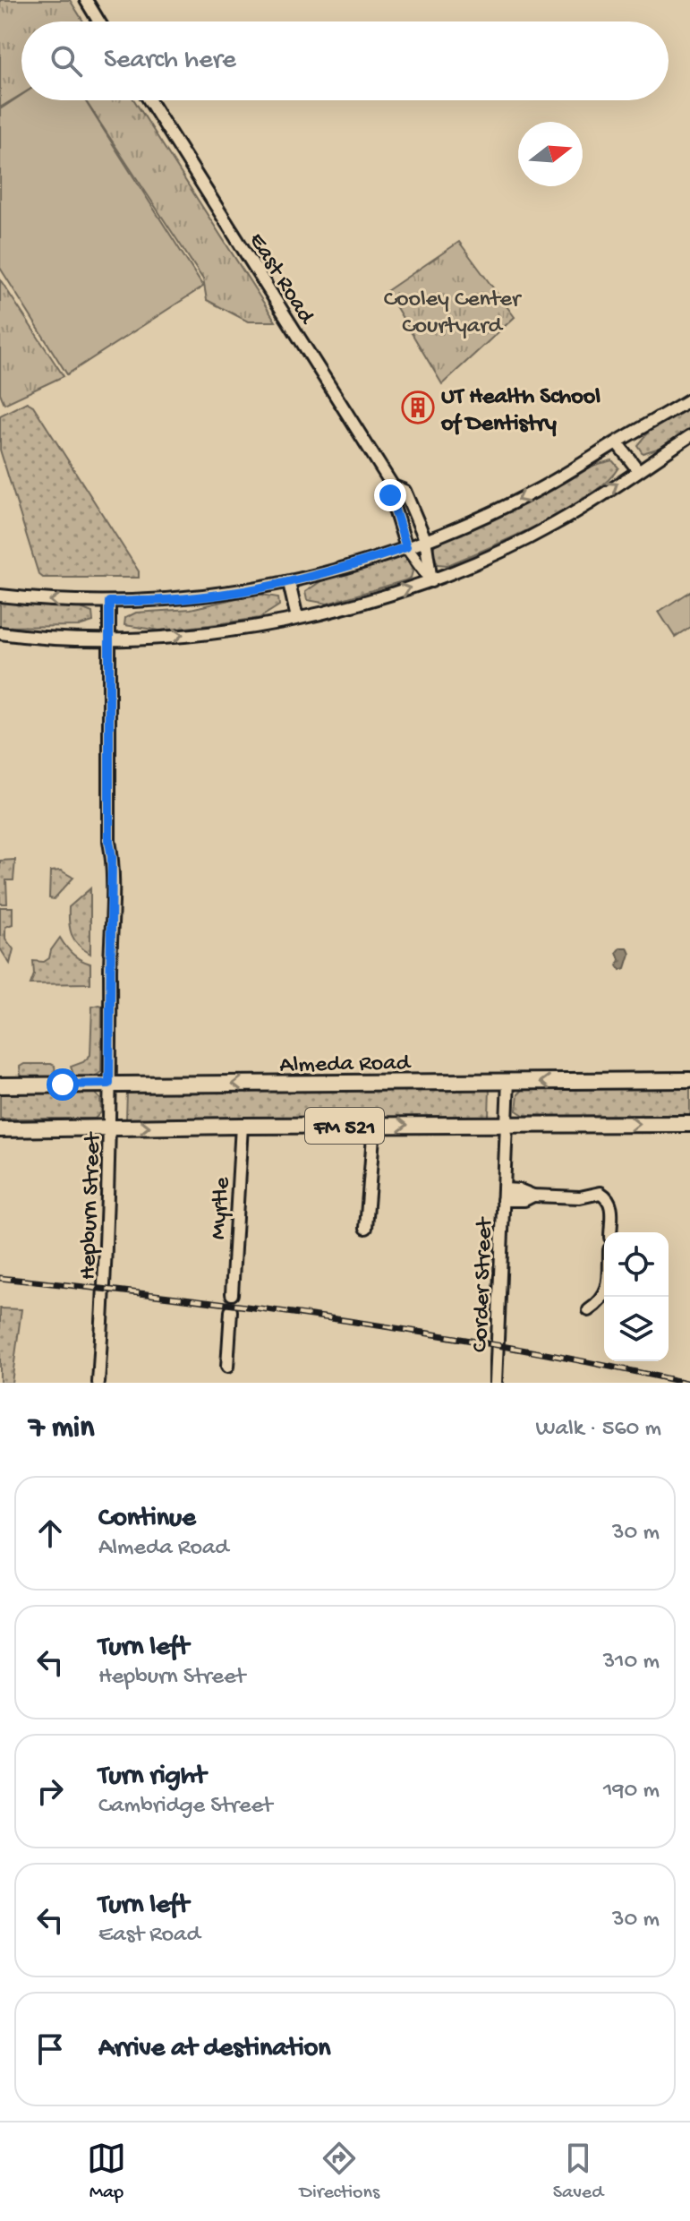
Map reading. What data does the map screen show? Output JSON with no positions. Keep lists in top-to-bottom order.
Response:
{
  "streets": {
    "main road": ["Almeda Road", "FM 521"],
    "street": [
      "East Road",
      "Hepburn Street",
      "Myrtle",
      "Corder Street"
    ]
  },
  "crossings": [
    ["Almeda Road", "Hepburn Street"],
    ["Almeda Road", "Corder Street"],
    ["FM 521", "Hepburn Street"],
    ["FM 521", "Myrtle"],
    ["FM 521", "Corder Street"]
  ],
  "parks": ["Cooley Center Courtyard"],
  "places": {
    "building": ["UT Health School of Dentistry"]
  },
  "north": "right",
  "page": {
    "search": "Search here",
    "heading": ["7 min", "Walk · 560 m"],
    "list": [
      ["Continue", "Almeda Road", "30 m"],
      ["Turn left", "Hepburn Street", "310 m"],
      ["Turn right", "Cambridge Street", "190 m"],
      ["Turn left", "East Road", "30 m"],
      "Arrive at destination"
    ],
    "nav": ["Map", "Directions", "Saved"]
  }
}
